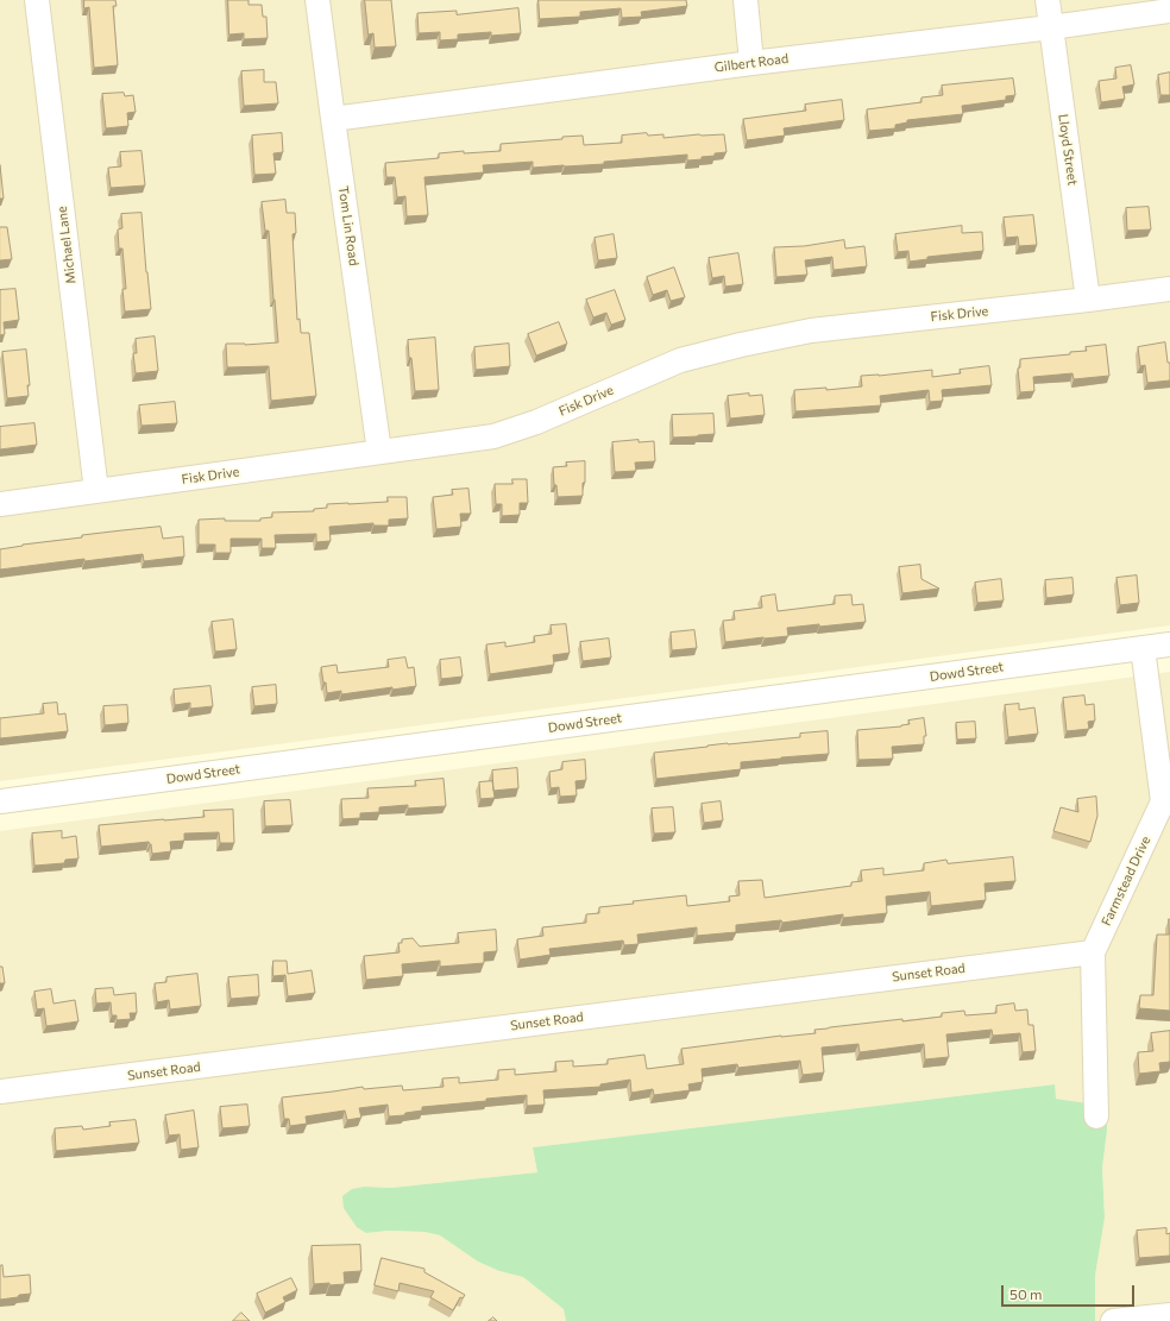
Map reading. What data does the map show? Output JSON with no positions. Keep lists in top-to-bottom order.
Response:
{
  "streets": {
    "street": [
      "Gilbert Road",
      "Lloyd Street",
      "Tom Lin Road",
      "Michael Lane",
      "Fisk Drive",
      "Dowd Street",
      "Farmstead Drive",
      "Sunset Road"
    ]
  },
  "crossings": [
    ["Gilbert Road", "Lloyd Street"],
    ["Gilbert Road", "Tom Lin Road"],
    ["Lloyd Street", "Fisk Drive"],
    ["Tom Lin Road", "Fisk Drive"],
    ["Michael Lane", "Fisk Drive"],
    ["Dowd Street", "Farmstead Drive"],
    ["Farmstead Drive", "Sunset Road"]
  ],
  "scale_bar": "50 m"
}
